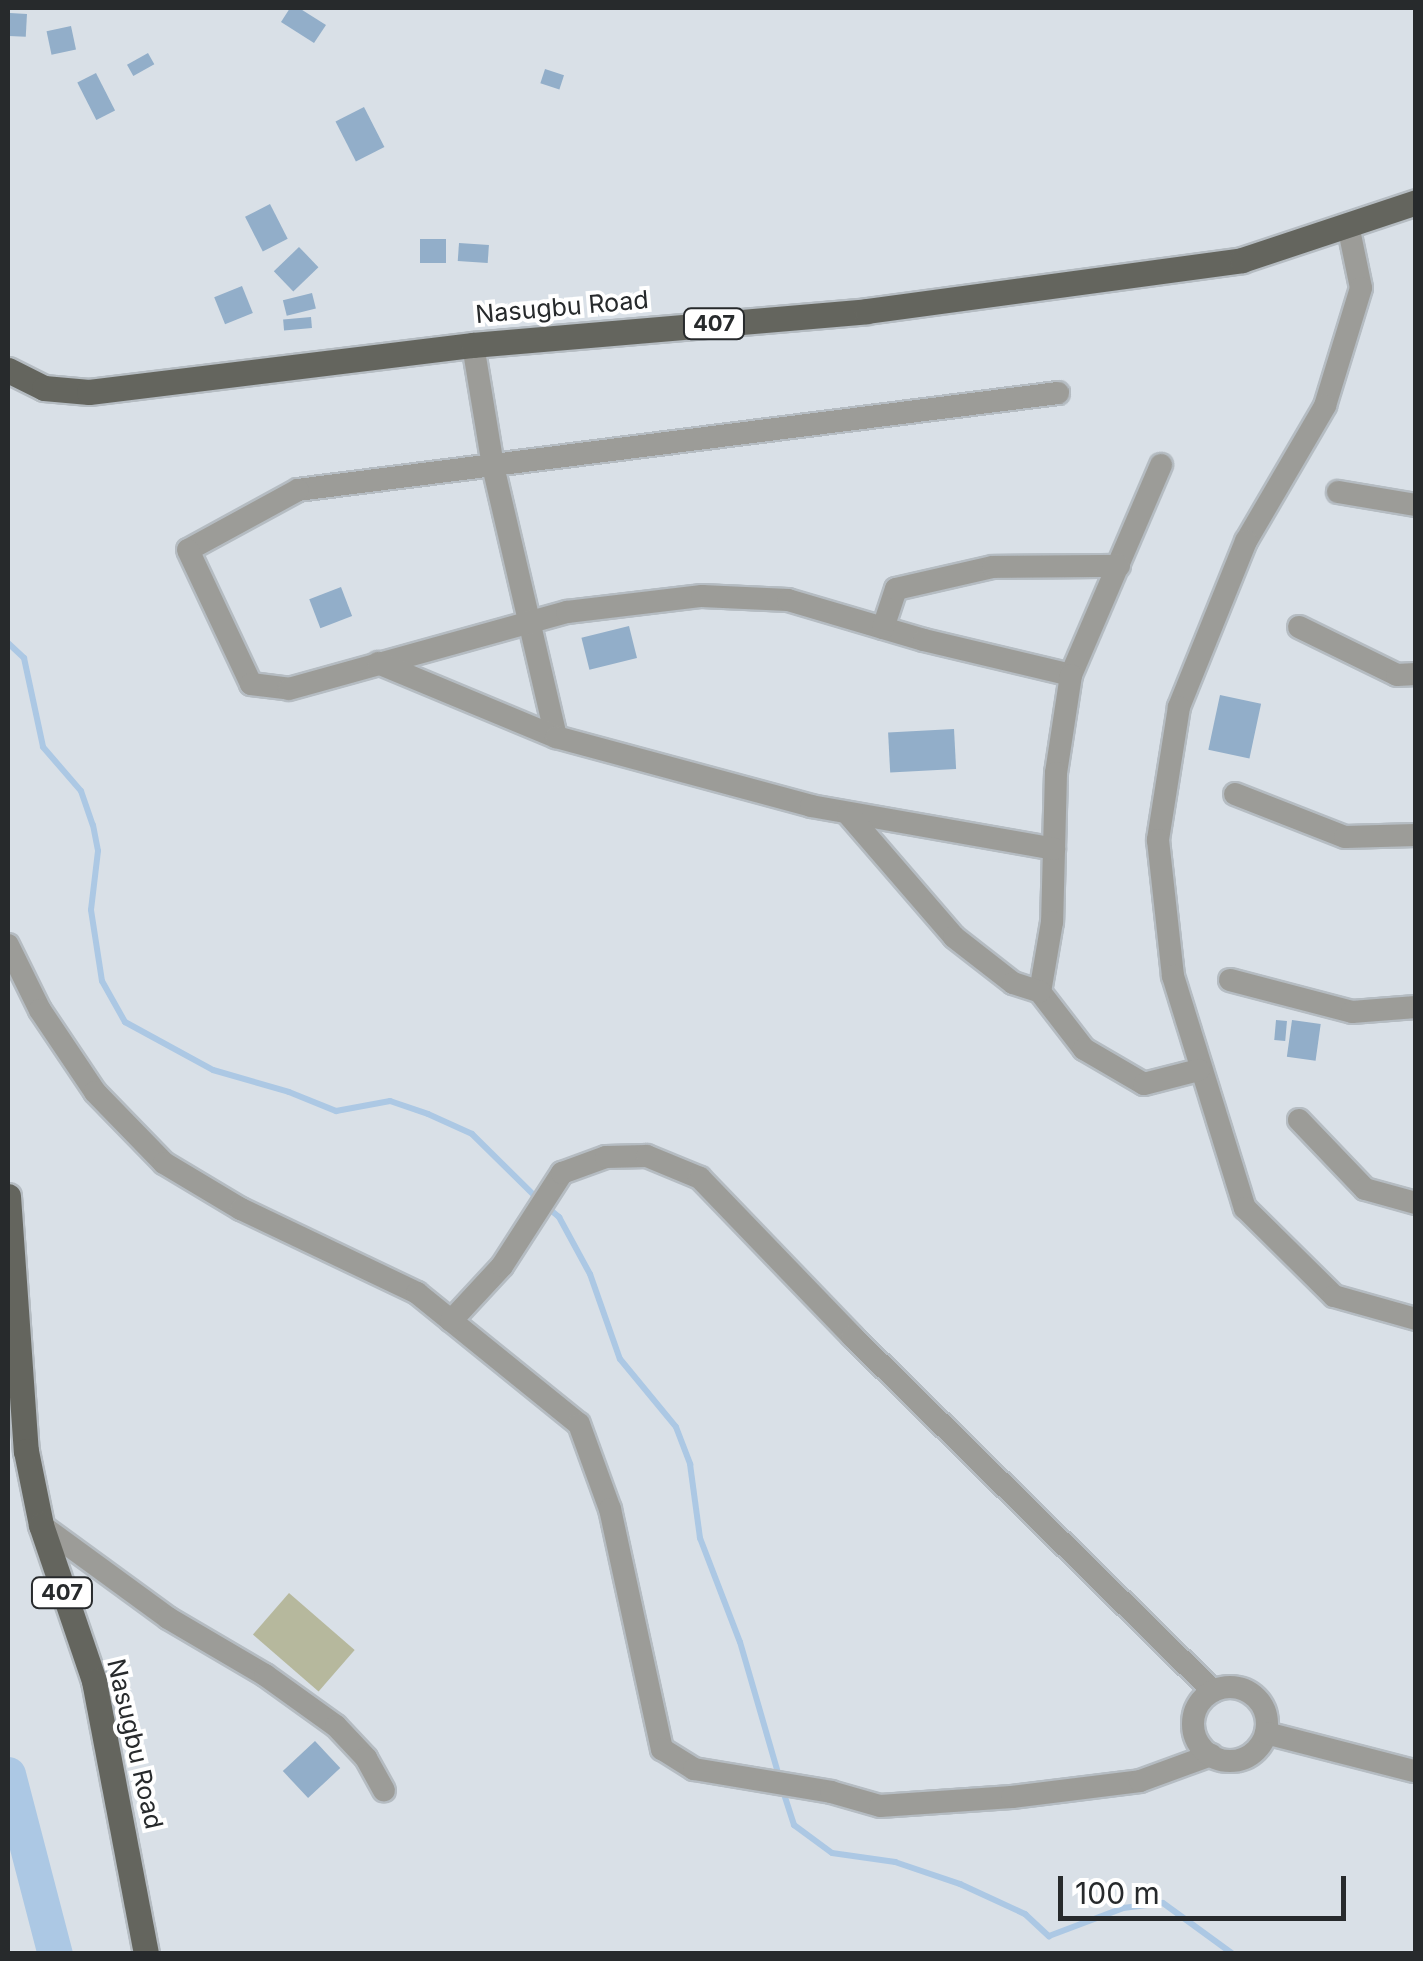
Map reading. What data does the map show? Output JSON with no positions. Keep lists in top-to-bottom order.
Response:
{
  "streets": {
    "main road": ["Nasugbu Road", "407"]
  },
  "scale_bar": "100 m"
}
